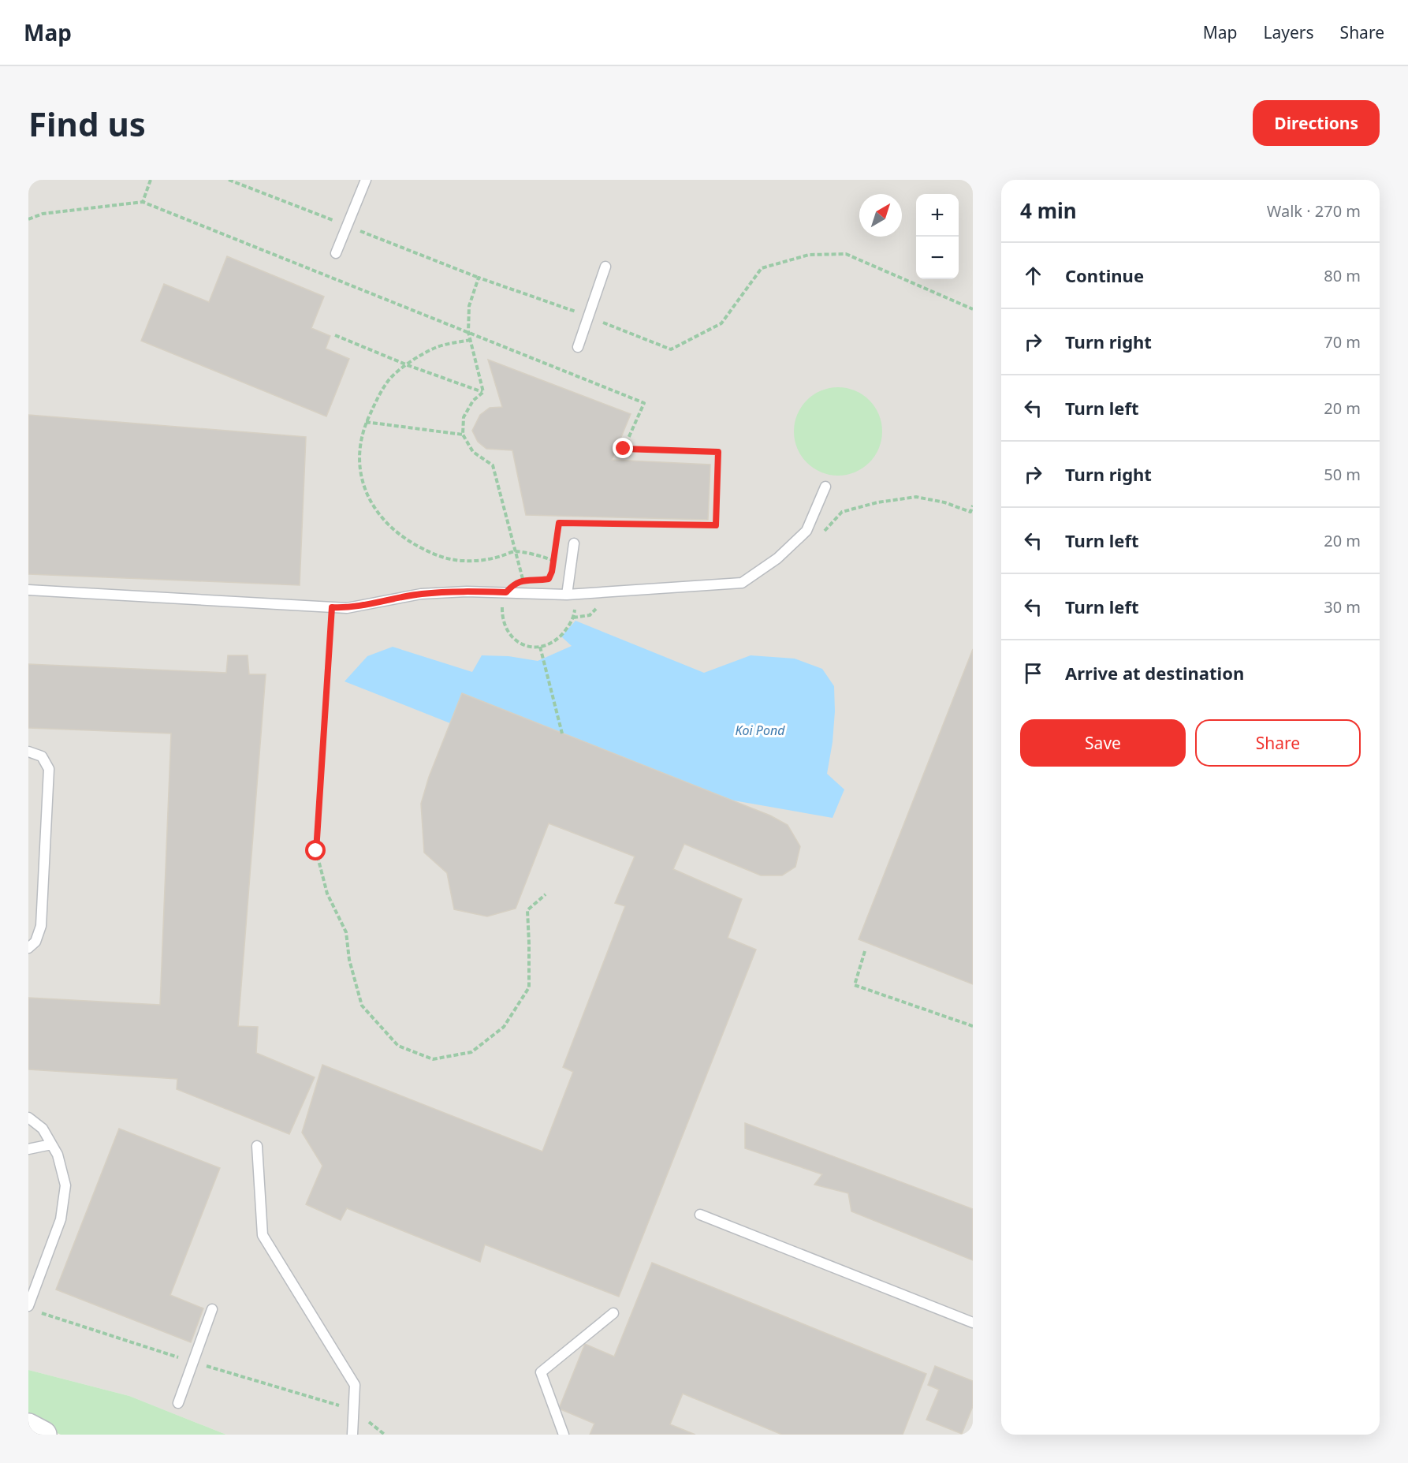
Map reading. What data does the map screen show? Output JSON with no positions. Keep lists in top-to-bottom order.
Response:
{
  "water": ["Koi Pond"],
  "north": "top right",
  "page": {
    "header": "Map",
    "nav": ["Map", "Layers", "Share"],
    "buttons": [
      "Directions",
      ["Save", "Share"]
    ],
    "title": "Find us",
    "heading": ["4 min", "Walk · 270 m"],
    "map_buttons": ["+", "−"],
    "list": [
      ["Continue", "80 m"],
      ["Turn right", "70 m"],
      ["Turn left", "20 m"],
      ["Turn right", "50 m"],
      ["Turn left", "20 m"],
      ["Turn left", "30 m"],
      "Arrive at destination"
    ]
  }
}
